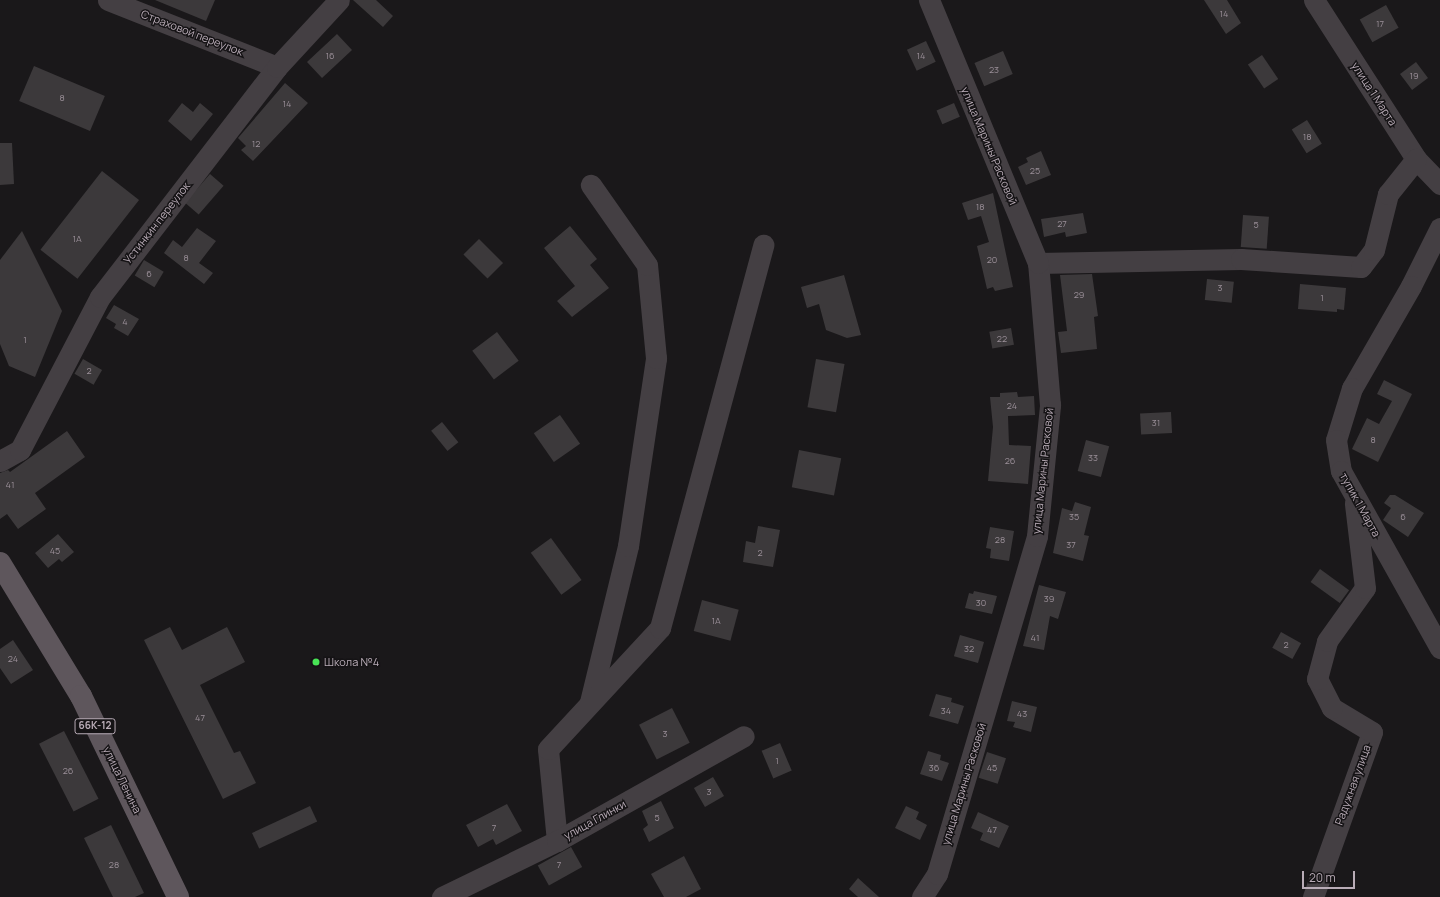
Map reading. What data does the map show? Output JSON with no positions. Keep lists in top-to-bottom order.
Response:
{
  "streets": {
    "main road": ["66К-12", "улица Ленина"],
    "street": [
      "Страховой переулок",
      "улица 1 Марта",
      "улица Марины Расковой",
      "Устинкин переулок",
      "тупик 1 Марта",
      "Радужная улица",
      "улица Глинки"
    ]
  },
  "crossings": [
    ["Страховой переулок", "Устинкин переулок"],
    ["тупик 1 Марта", "Радужная улица"]
  ],
  "places": ["Школа №4"],
  "house_numbers": [
    "14",
    "17",
    "16",
    "14",
    "23",
    "19",
    "8",
    "14",
    "18",
    "12",
    "25",
    "18",
    "27",
    "5",
    "1А",
    "8",
    "20",
    "6",
    "3",
    "29",
    "1",
    "4",
    "22",
    "1",
    "2",
    "24",
    "31",
    "8",
    "33",
    "26",
    "41",
    "35",
    "6",
    "28",
    "37",
    "45",
    "2",
    "39",
    "30",
    "1А",
    "41",
    "2",
    "32",
    "24",
    "34",
    "43",
    "47",
    "3",
    "1",
    "36",
    "45",
    "26",
    "3",
    "5",
    "7",
    "47",
    "28",
    "7"
  ],
  "scale_bar": "20 m"
}
